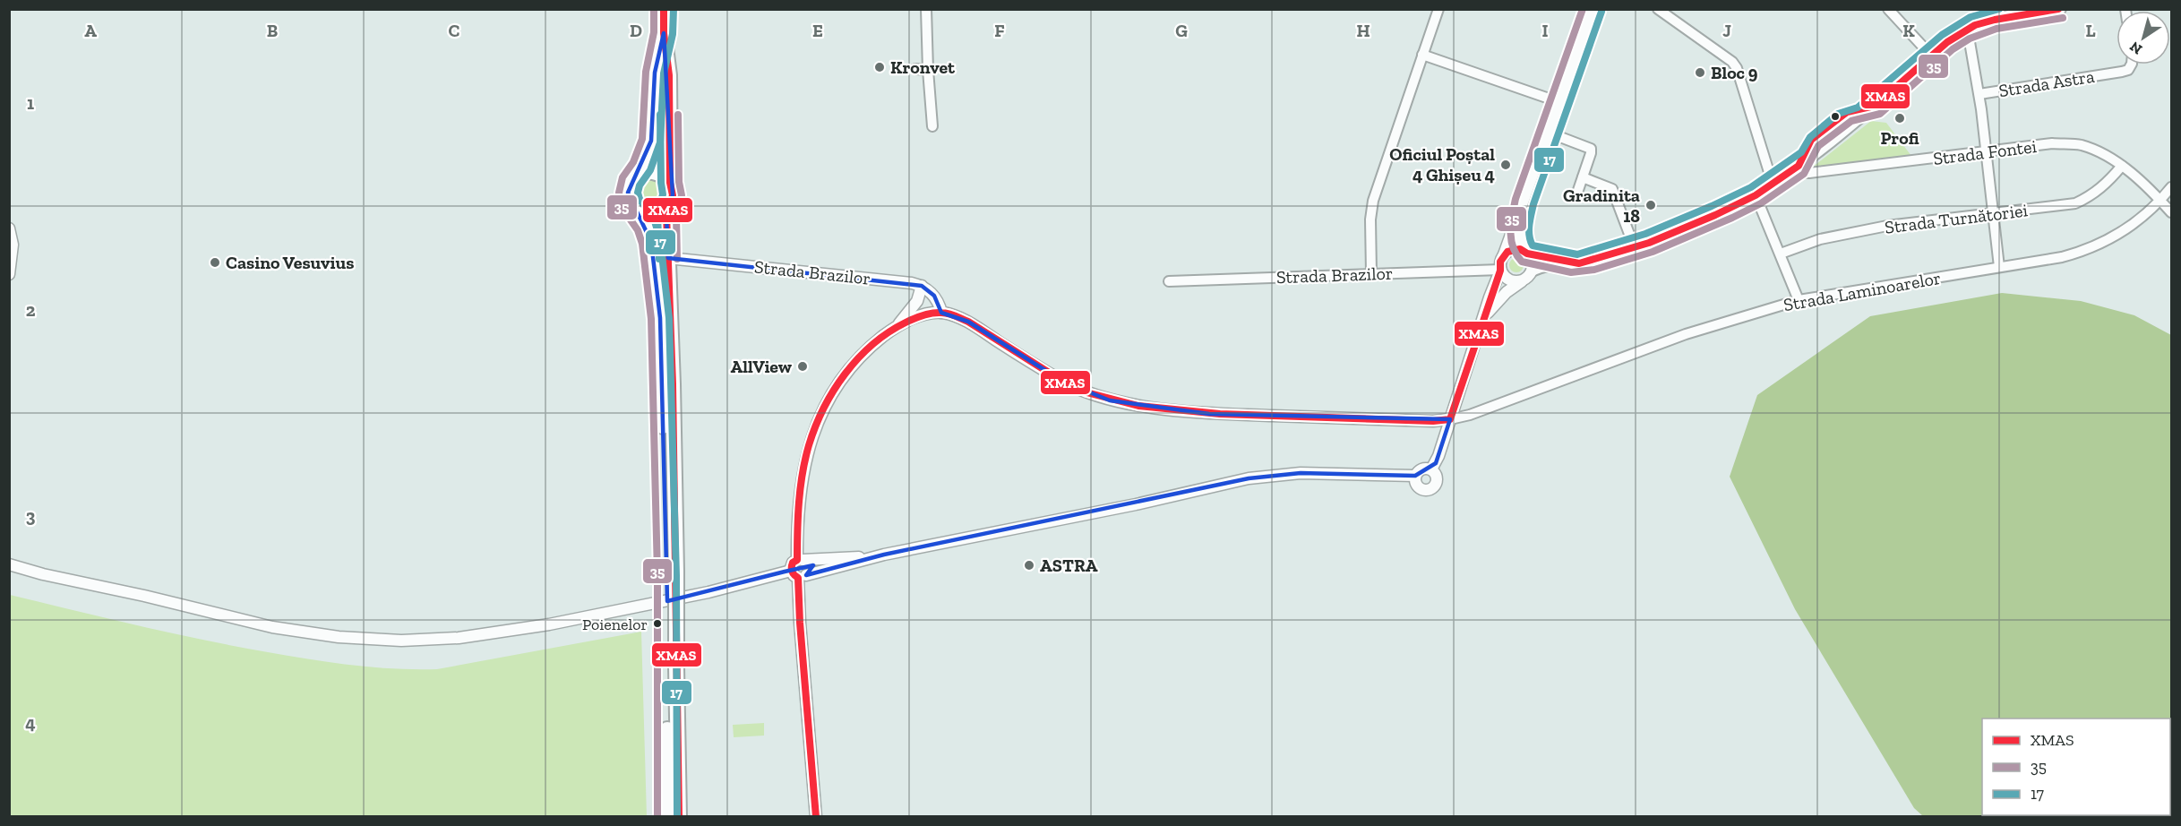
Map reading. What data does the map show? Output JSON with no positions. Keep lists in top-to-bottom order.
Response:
{
  "streets": {
    "street": [
      "Strada Astra",
      "Strada Fontei",
      "Strada Turnătoriei",
      "Strada Brazilor",
      "Strada Laminoarelor"
    ]
  },
  "crossings": [
    ["Strada Fontei", "Strada Turnătoriei"],
    ["Strada Fontei", "Strada Laminoarelor"]
  ],
  "places": [
    "Kronvet",
    "Bloc 9",
    "Profi",
    "Oficiul Poștal 4 Ghișeu 4",
    "Gradinita 18",
    "Casino Vesuvius",
    "AllView",
    "ASTRA",
    "Poienelor"
  ],
  "lines": ["transit line XMAS", "transit line 35", "transit line 17"],
  "legend": ["XMAS", "35", "17"],
  "north": "bottom left",
  "grid": {
    "columns": [
      "A",
      "B",
      "C",
      "D",
      "E",
      "F",
      "G",
      "H",
      "I",
      "J",
      "K",
      "L"
    ],
    "rows": [
      "1",
      "2",
      "3",
      "4"
    ]
  }
}
